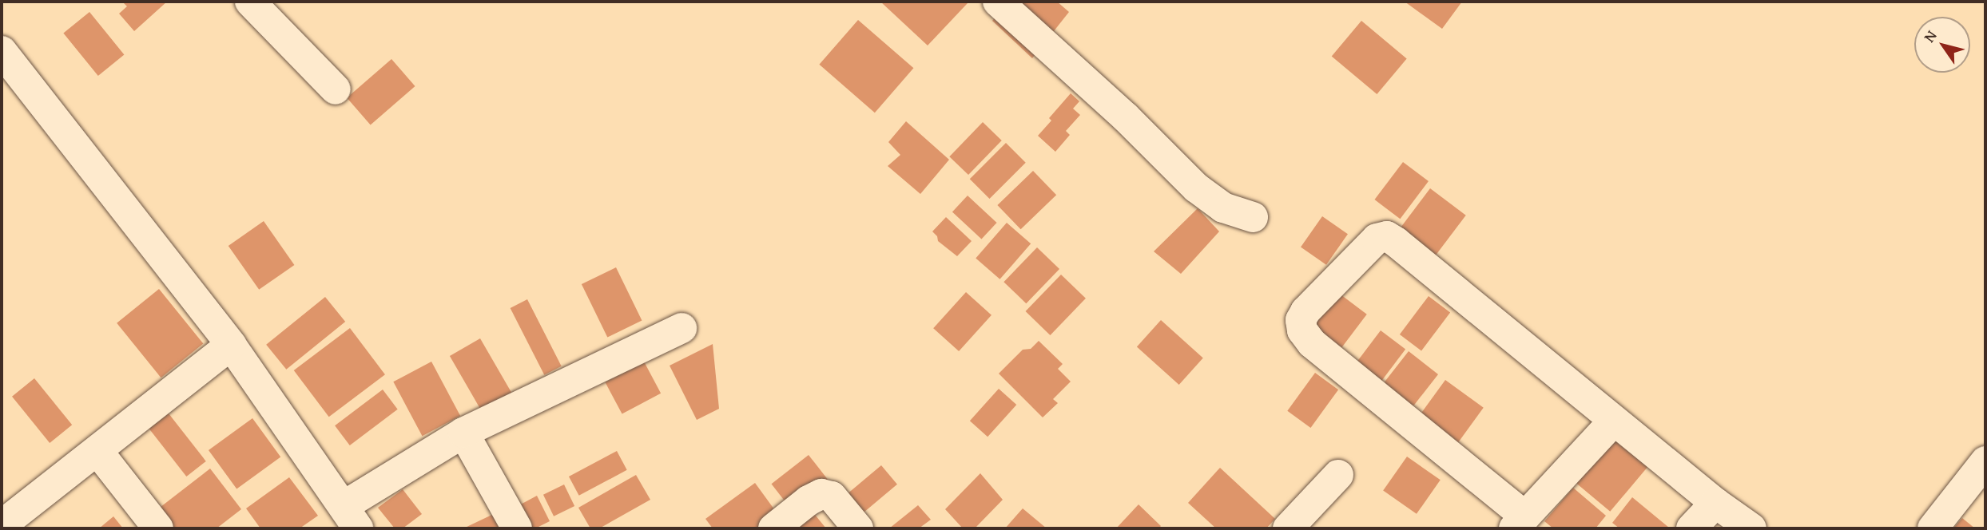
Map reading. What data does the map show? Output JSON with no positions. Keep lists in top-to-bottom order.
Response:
{
  "north": "top left"
}
